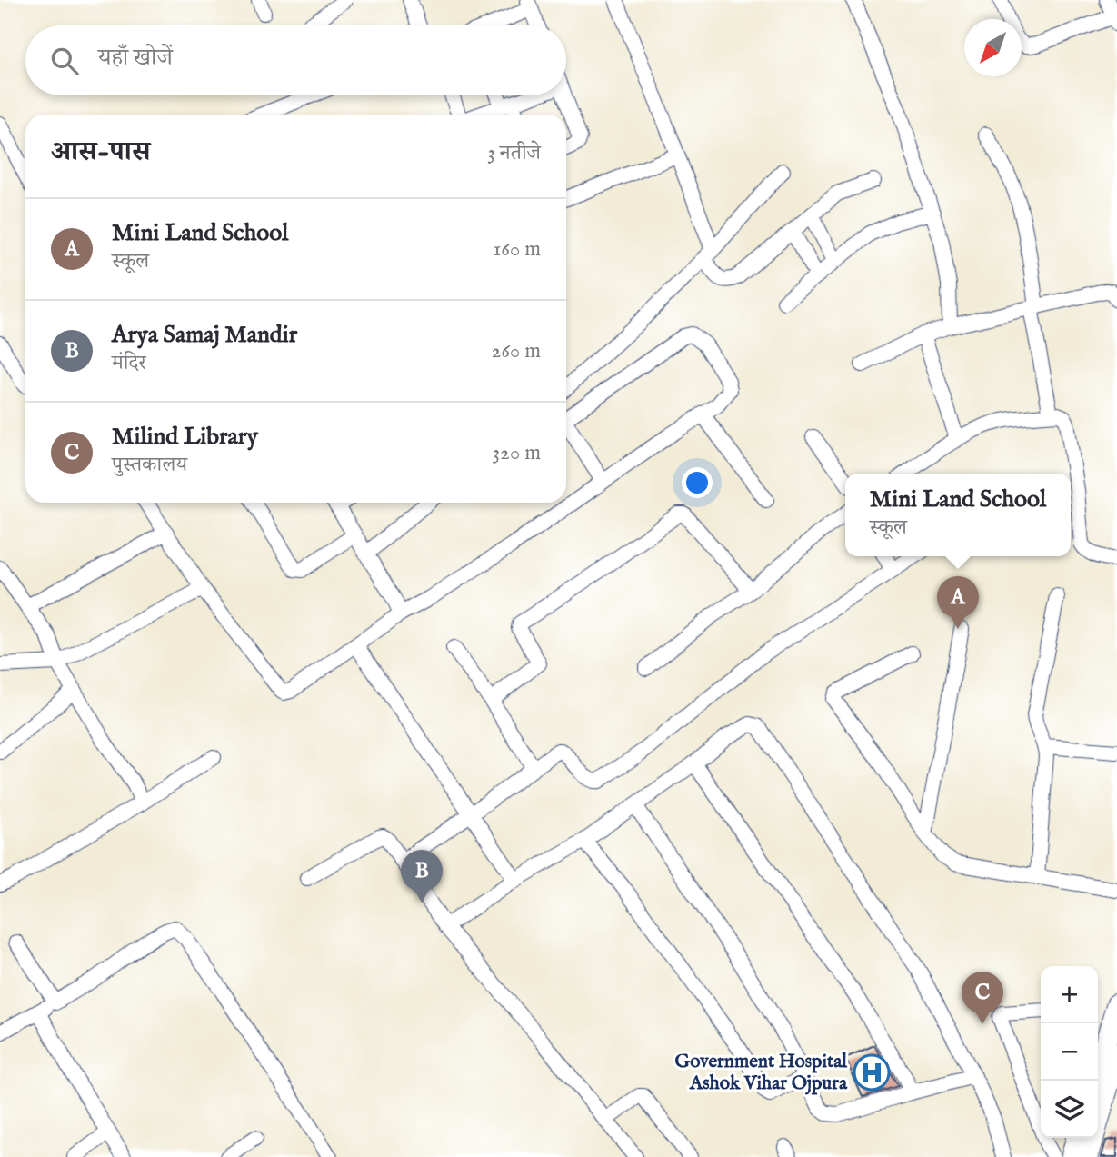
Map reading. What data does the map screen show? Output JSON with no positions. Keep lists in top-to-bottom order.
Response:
{
  "places": {
    "hospital": ["Government Hospital Ashok Vihar Ojpura"]
  },
  "north": "bottom left",
  "page": {
    "search": "यहाँ खोजें",
    "heading": ["आस-पास", "3 नतीजे"],
    "list": [
      {
        "mark": "A",
        "name": "Mini Land School",
        "note": "स्कूल",
        "value": "160 m"
      },
      {
        "mark": "B",
        "name": "Arya Samaj Mandir",
        "note": "मंदिर",
        "value": "260 m"
      },
      {
        "mark": "C",
        "name": "Milind Library",
        "note": "पुस्तकालय",
        "value": "320 m"
      }
    ],
    "popup": ["Mini Land School", "स्कूल"],
    "pins": ["A", "B", "C"],
    "map_buttons": ["+", "−"]
  }
}
